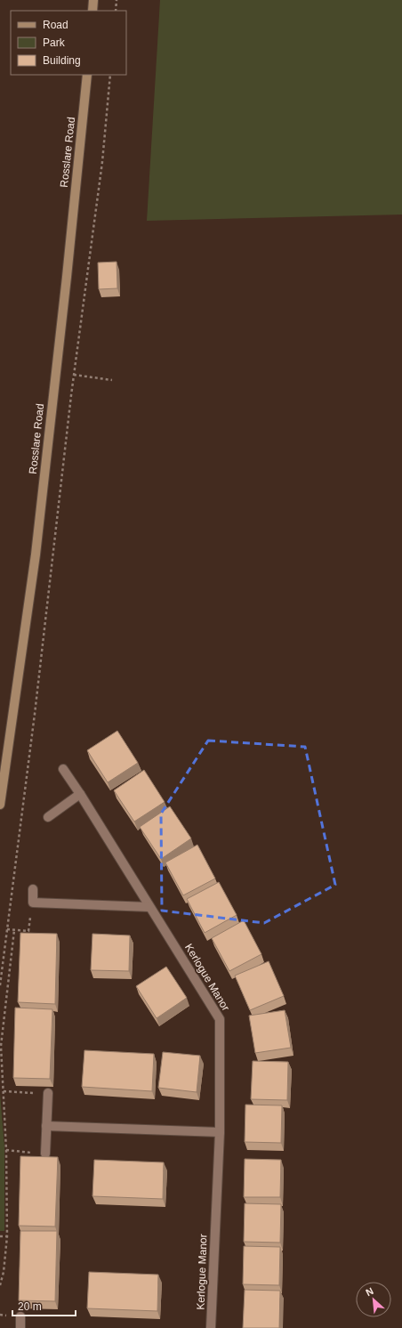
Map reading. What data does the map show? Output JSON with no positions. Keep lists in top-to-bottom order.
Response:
{
  "streets": {
    "main road": ["Rosslare Road"],
    "street": ["Kerlogue Manor"]
  },
  "legend": ["Road", "Park", "Building"],
  "scale_bar": "20 m",
  "north": "top left"
}
